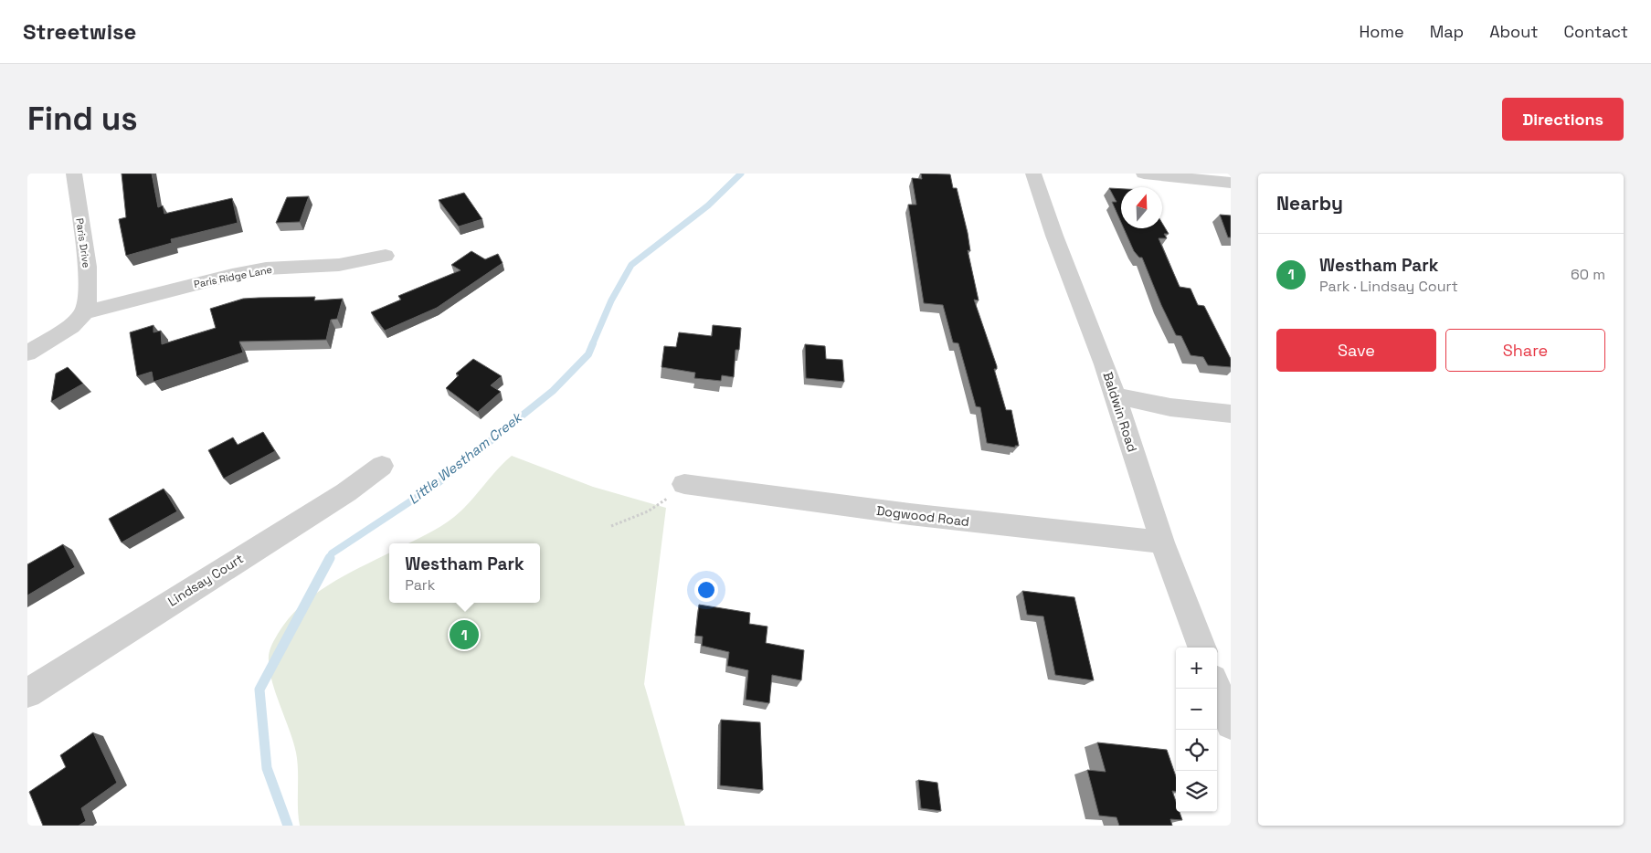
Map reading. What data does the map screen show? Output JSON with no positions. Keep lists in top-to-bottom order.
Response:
{
  "streets": {
    "street": [
      "Paris Drive",
      "Paris Ridge Lane",
      "Baldwin Road",
      "Dogwood Road",
      "Lindsay Court"
    ]
  },
  "crossings": [
    ["Paris Drive", "Paris Ridge Lane"],
    ["Baldwin Road", "Dogwood Road"]
  ],
  "water": ["Little Westham Creek"],
  "north": "top",
  "page": {
    "header": "Streetwise",
    "nav": [
      "Home",
      "Map",
      "About",
      "Contact"
    ],
    "buttons": [
      "Directions",
      ["Save", "Share"]
    ],
    "title": "Find us",
    "heading": "Nearby",
    "list": [
      {
        "mark": "1",
        "name": "Westham Park",
        "note": "Park · Lindsay Court",
        "value": "60 m"
      }
    ],
    "popup": ["Westham Park", "Park"],
    "pins": "1",
    "map_buttons": ["+", "−"]
  }
}
